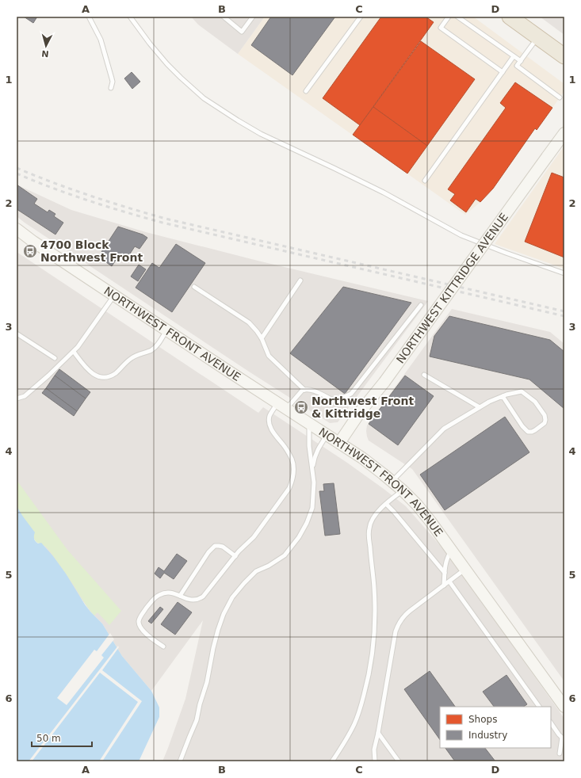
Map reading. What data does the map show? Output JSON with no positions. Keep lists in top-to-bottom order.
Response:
{
  "streets": {
    "main road": ["NORTHWEST KITTRIDGE AVENUE", "NORTHWEST FRONT AVENUE"]
  },
  "crossings": [
    ["NORTHWEST KITTRIDGE AVENUE", "NORTHWEST FRONT AVENUE"]
  ],
  "places": {
    "bus stop": ["4700 Block Northwest Front", "Northwest Front & Kittridge"]
  },
  "legend": ["Shops", "Industry"],
  "scale_bar": "50 m",
  "north": "bottom",
  "grid": {
    "columns": [
      "A",
      "B",
      "C",
      "D"
    ],
    "rows": [
      "1",
      "2",
      "3",
      "4",
      "5",
      "6"
    ]
  }
}
